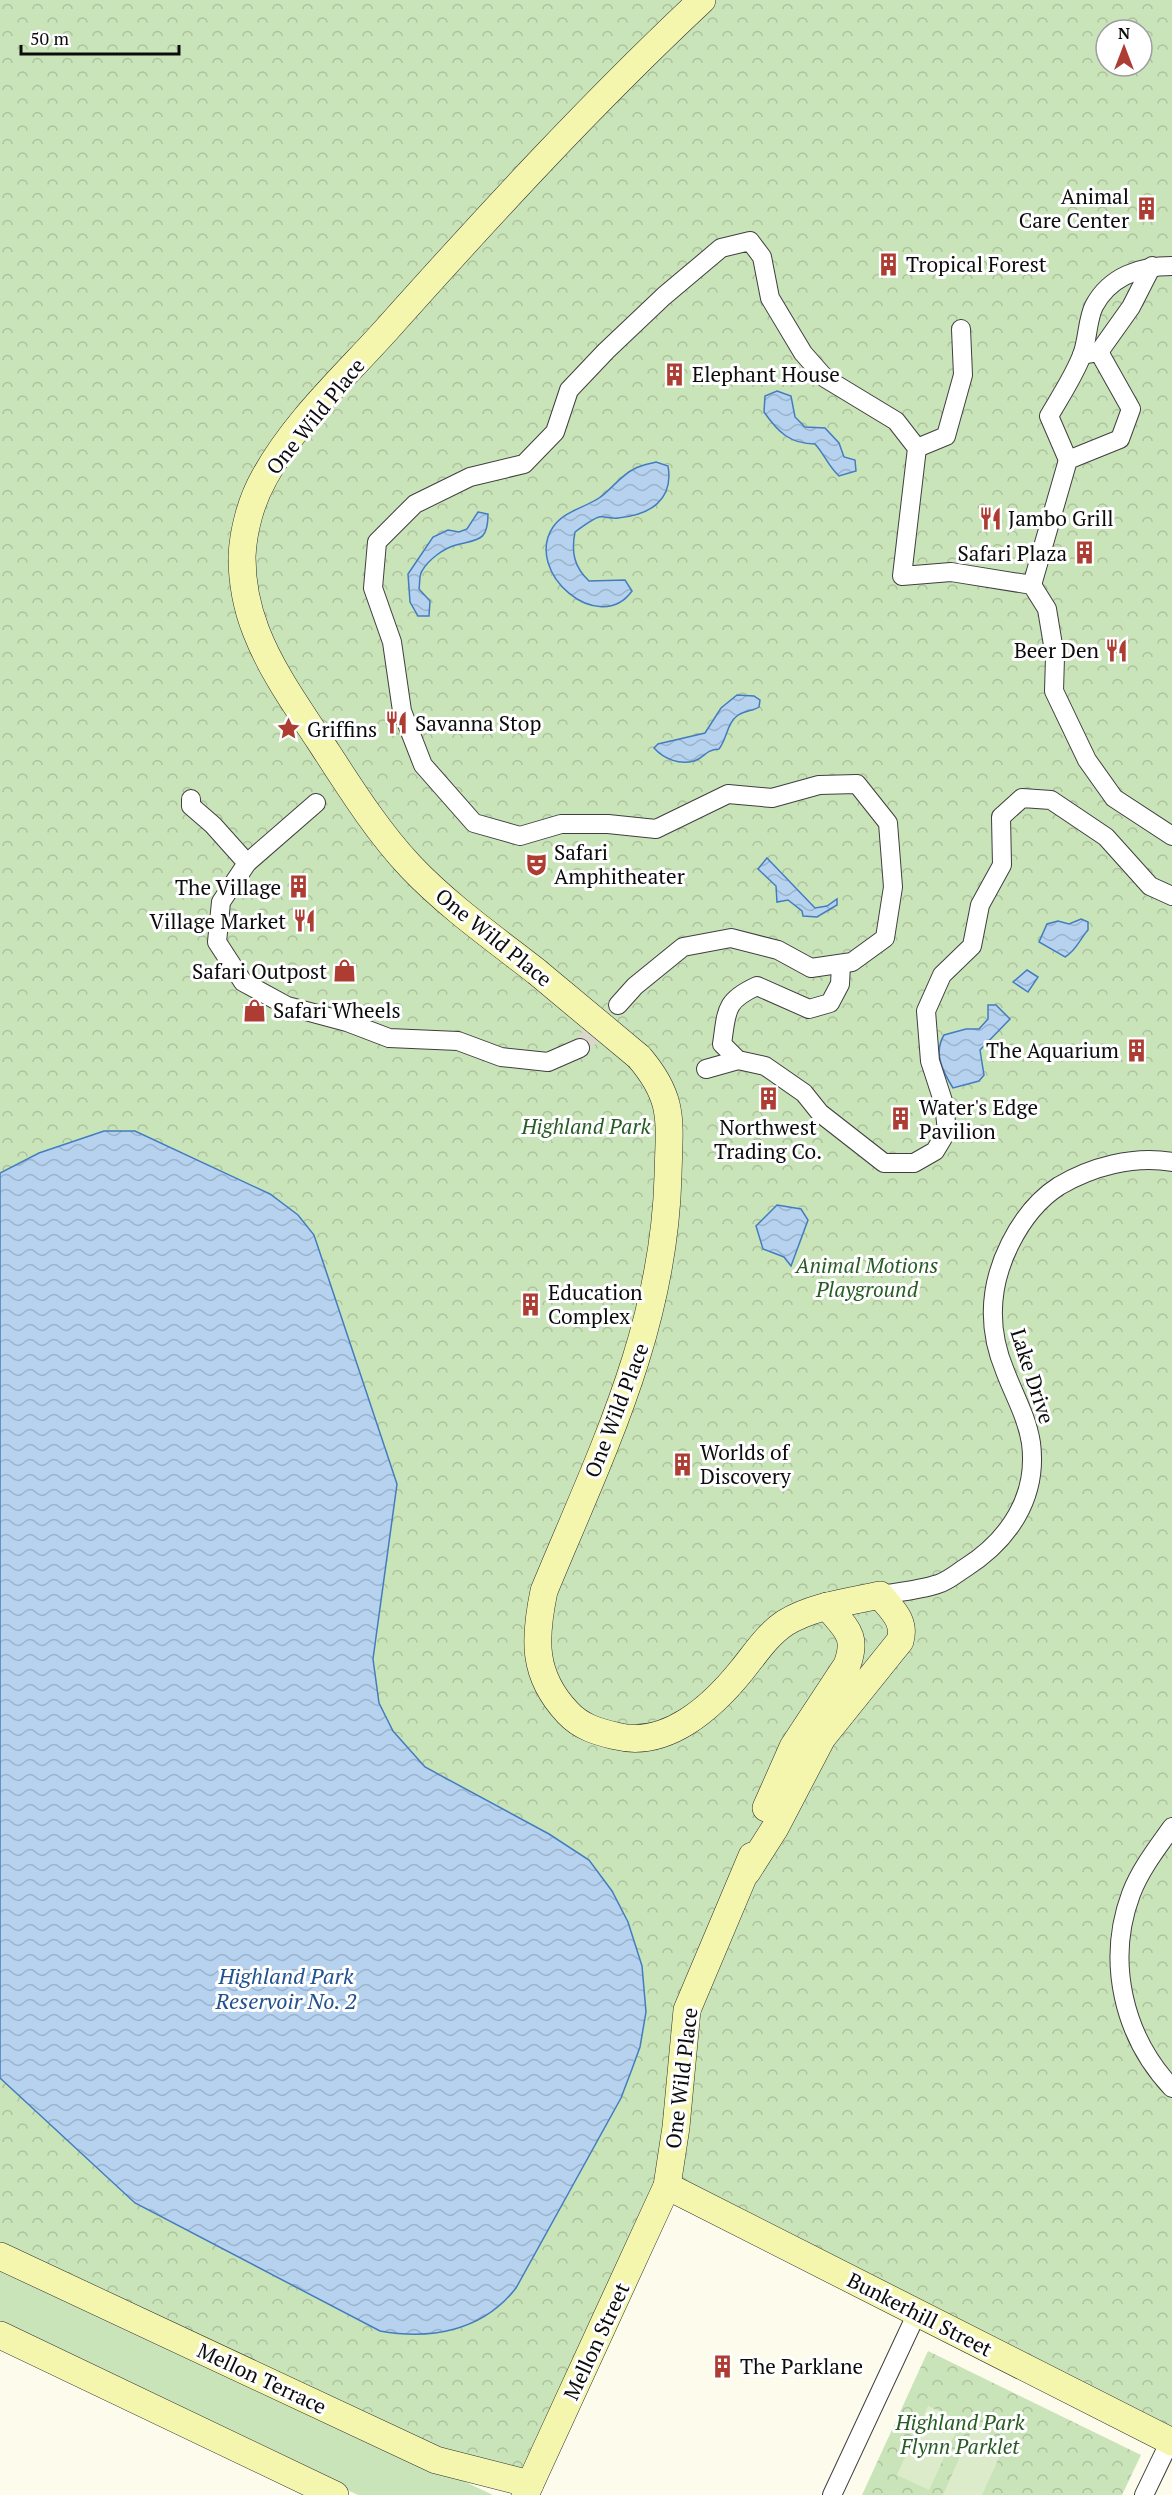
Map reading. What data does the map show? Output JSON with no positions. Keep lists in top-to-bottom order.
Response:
{
  "streets": {
    "main road": [
      "One Wild Place",
      "Bunkerhill Street",
      "Mellon Street",
      "Mellon Terrace"
    ],
    "street": ["Lake Drive"]
  },
  "crossings": [
    ["One Wild Place", "Lake Drive"],
    ["One Wild Place", "Bunkerhill Street"],
    ["One Wild Place", "Mellon Street"],
    ["Bunkerhill Street", "Mellon Street"],
    ["Mellon Street", "Mellon Terrace"]
  ],
  "water": ["Highland Park Reservoir No. 2"],
  "parks": ["Highland Park", "Animal Motions Playground", "Highland Park Flynn Parklet"],
  "places": {
    "building": [
      "Animal Care Center",
      "Tropical Forest",
      "Elephant House",
      "Safari Plaza",
      "The Village",
      "The Aquarium",
      "Northwest Trading Co.",
      "Water's Edge Pavilion",
      "Education Complex",
      "Worlds of Discovery",
      "The Parklane"
    ],
    "restaurant": [
      "Jambo Grill",
      "Beer Den",
      "Savanna Stop",
      "Village Market"
    ],
    "place": ["Griffins"],
    "theatre": ["Safari Amphitheater"],
    "shop": ["Safari Outpost", "Safari Wheels"]
  },
  "scale_bar": "50 m",
  "north": "top"
}
